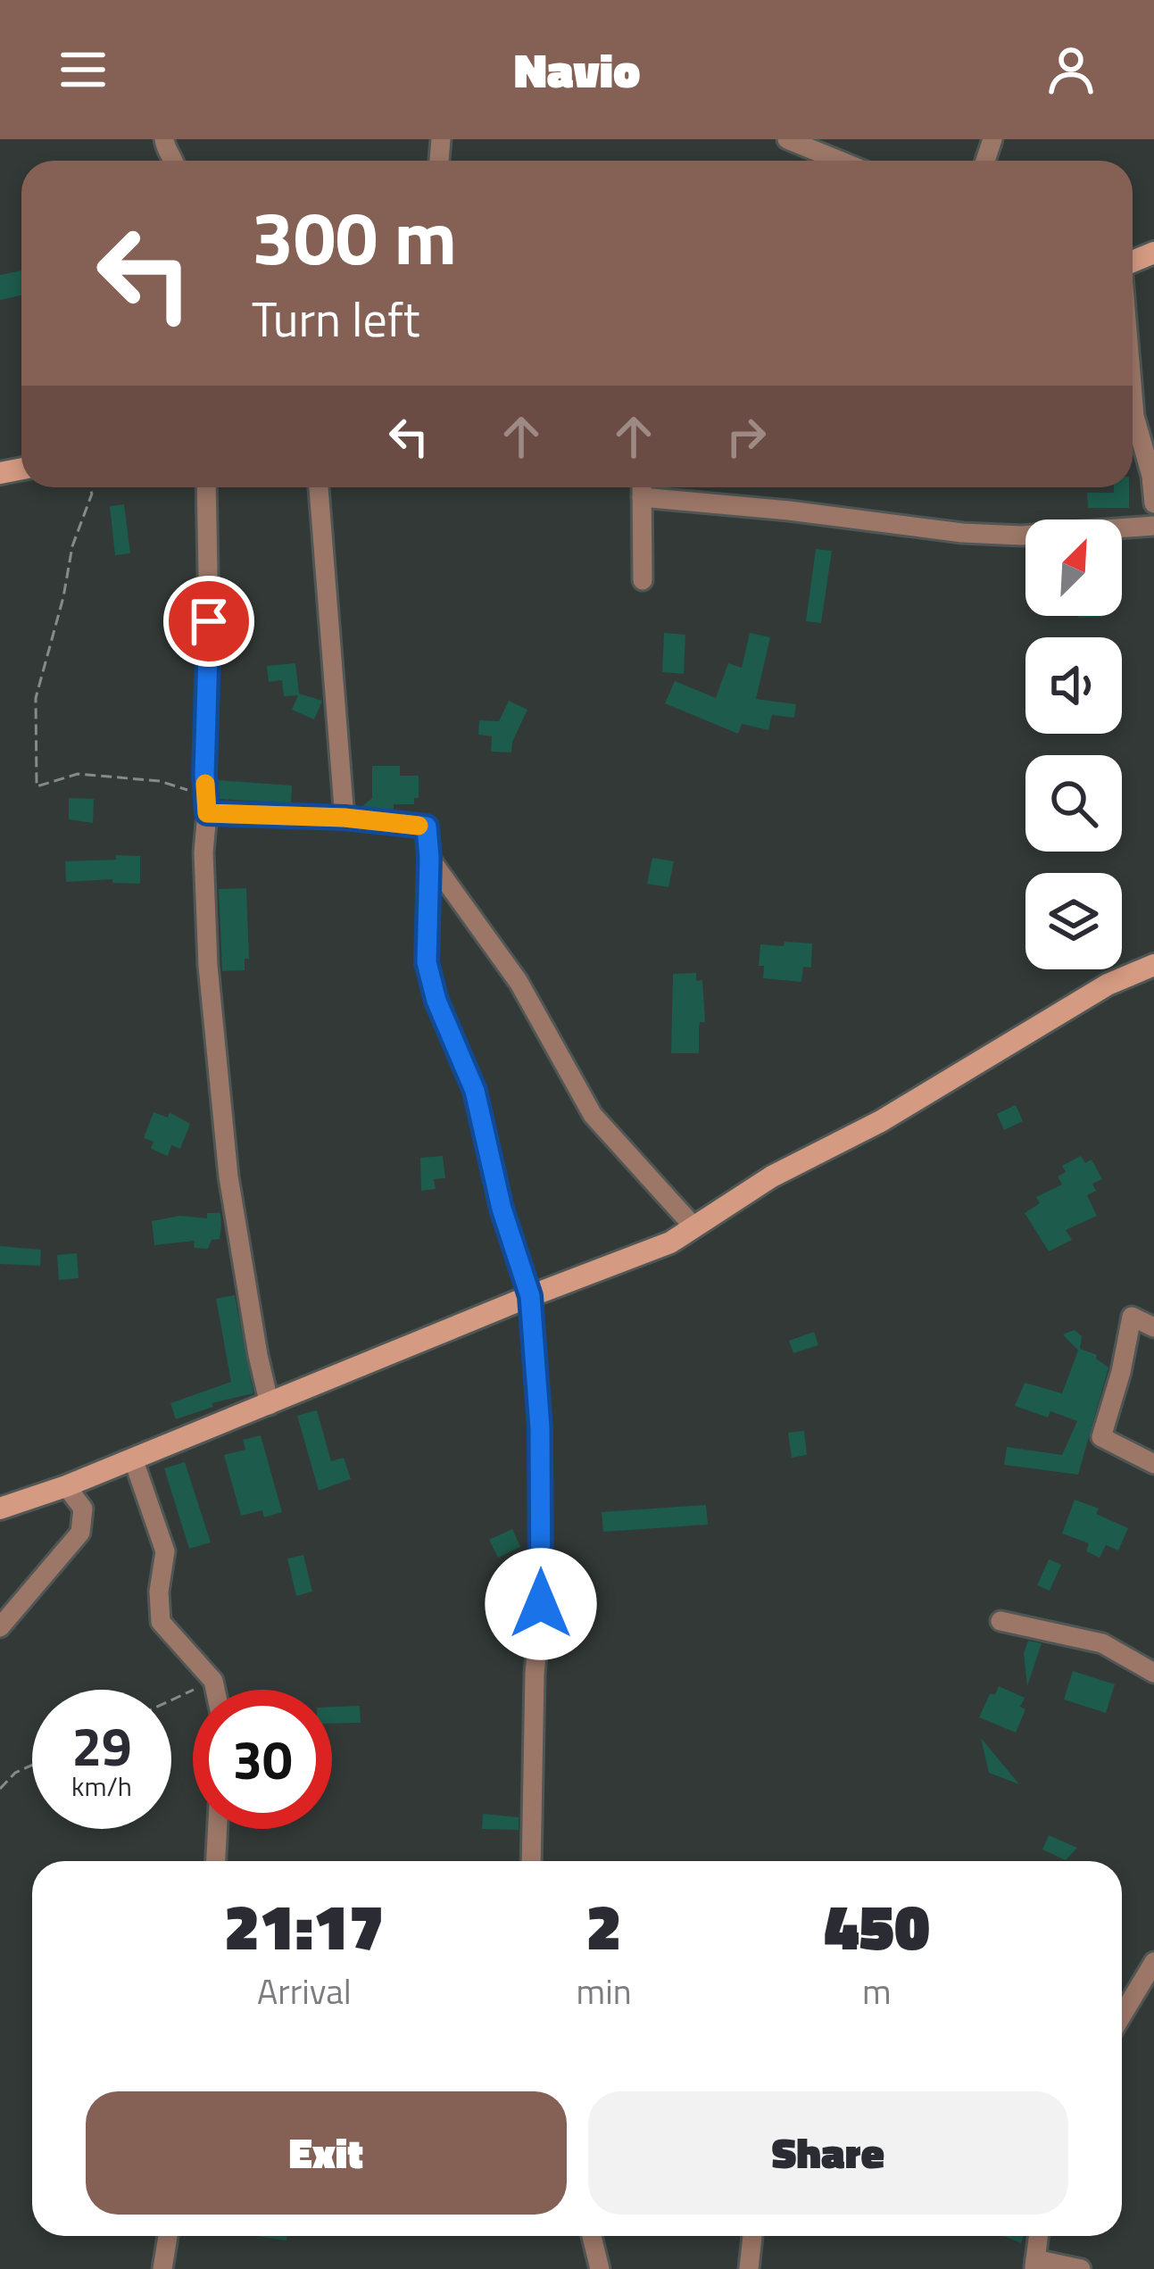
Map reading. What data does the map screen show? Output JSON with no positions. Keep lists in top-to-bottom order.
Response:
{
  "north": "top right",
  "page": {
    "header": "Navio",
    "turn": ["300 m", "Turn left"],
    "speed": "29 km/h",
    "limit": "30",
    "eta": [
      "21:17",
      "Arrival",
      "2",
      "min",
      "450",
      "m"
    ],
    "buttons": ["Exit", "Share"]
  }
}
